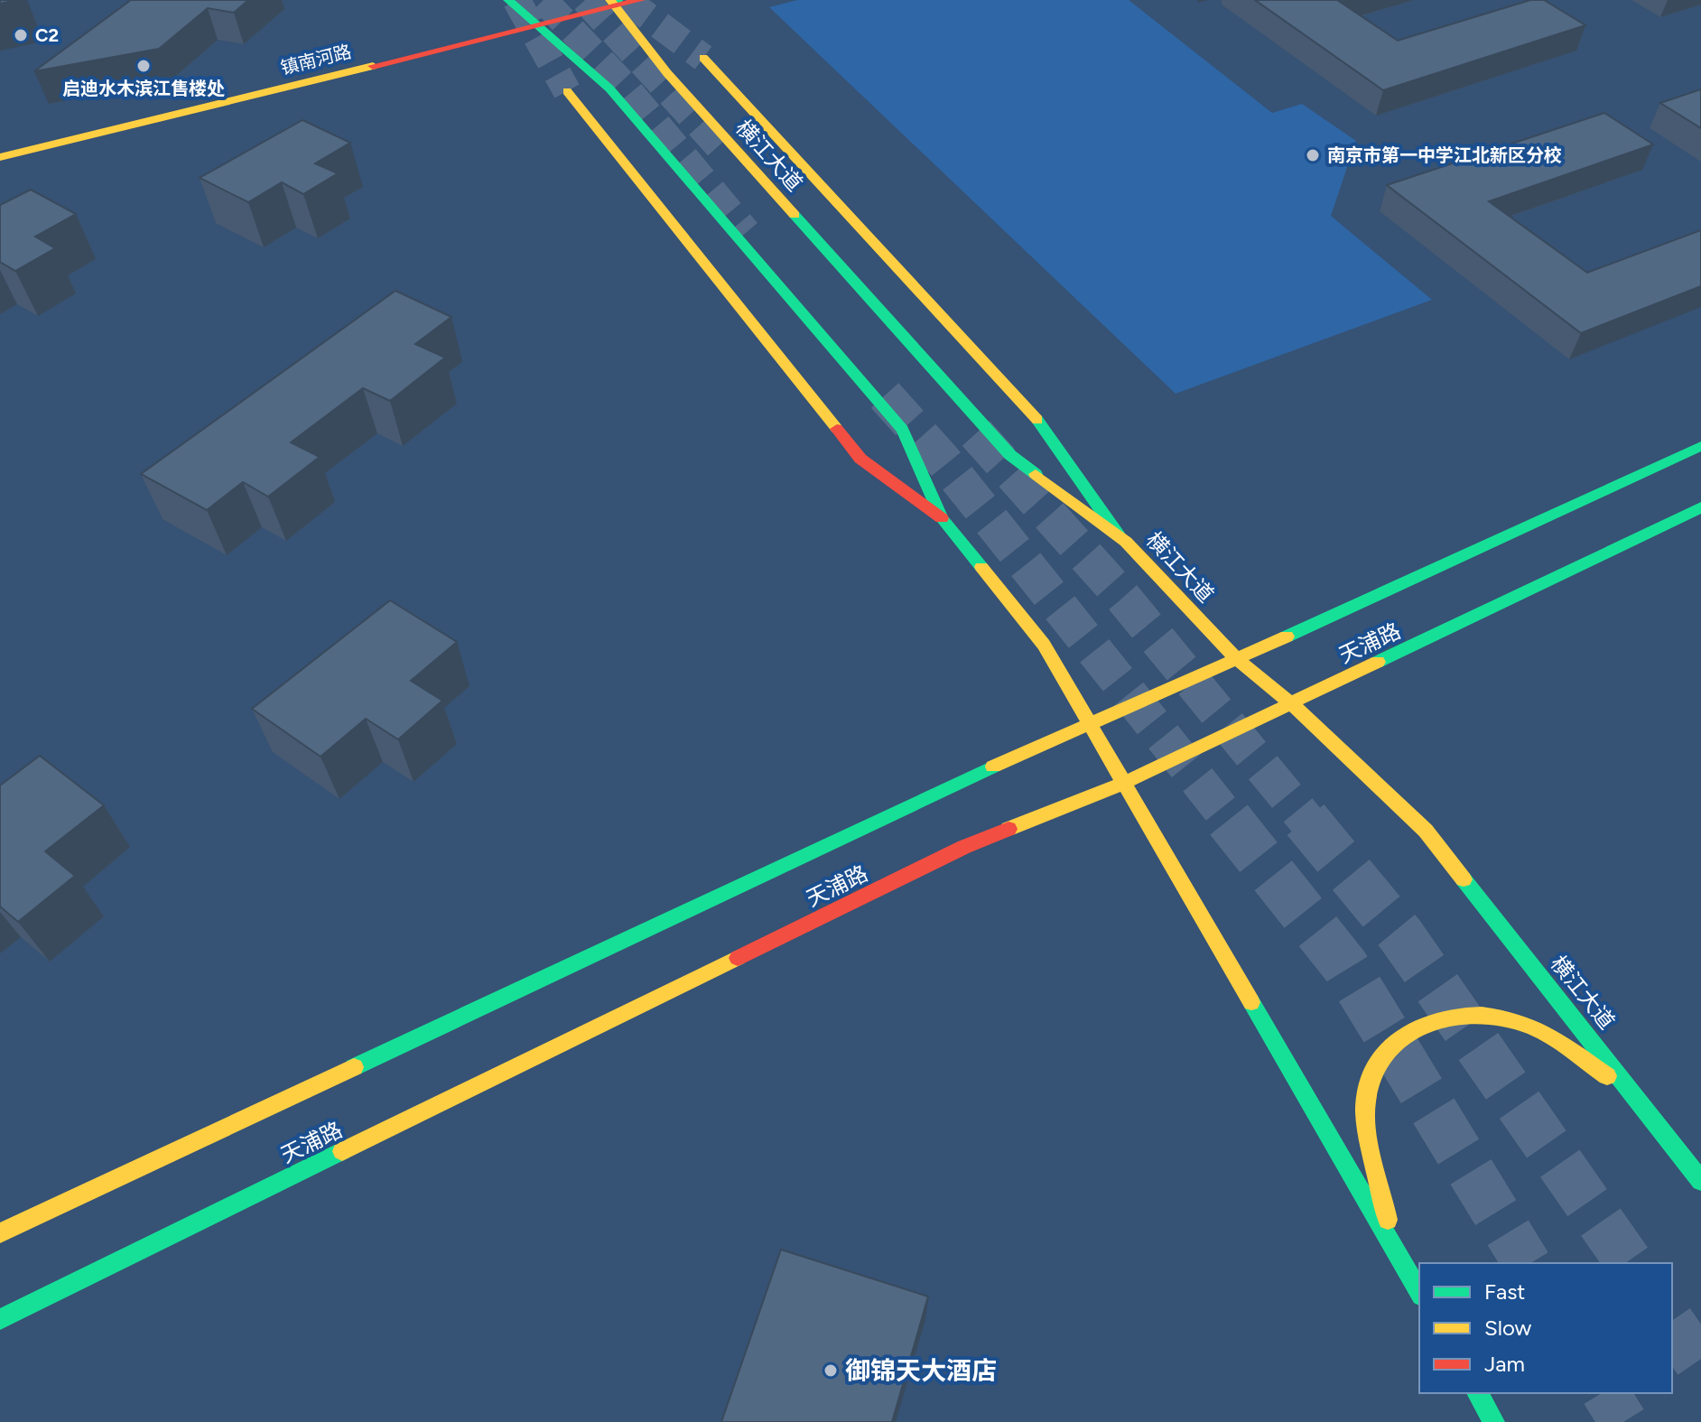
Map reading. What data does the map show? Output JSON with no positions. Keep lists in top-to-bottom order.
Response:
{
  "streets": {
    "main road": ["镇南河路", "横江大道", "天浦路"]
  },
  "crossings": [
    ["镇南河路", "横江大道"],
    ["横江大道", "天浦路"]
  ],
  "places": [
    "C2",
    "启迪水木滨江售楼处",
    "南京市第一中学江北新区分校",
    "御锦天大酒店"
  ],
  "legend": ["Fast", "Slow", "Jam"]
}
